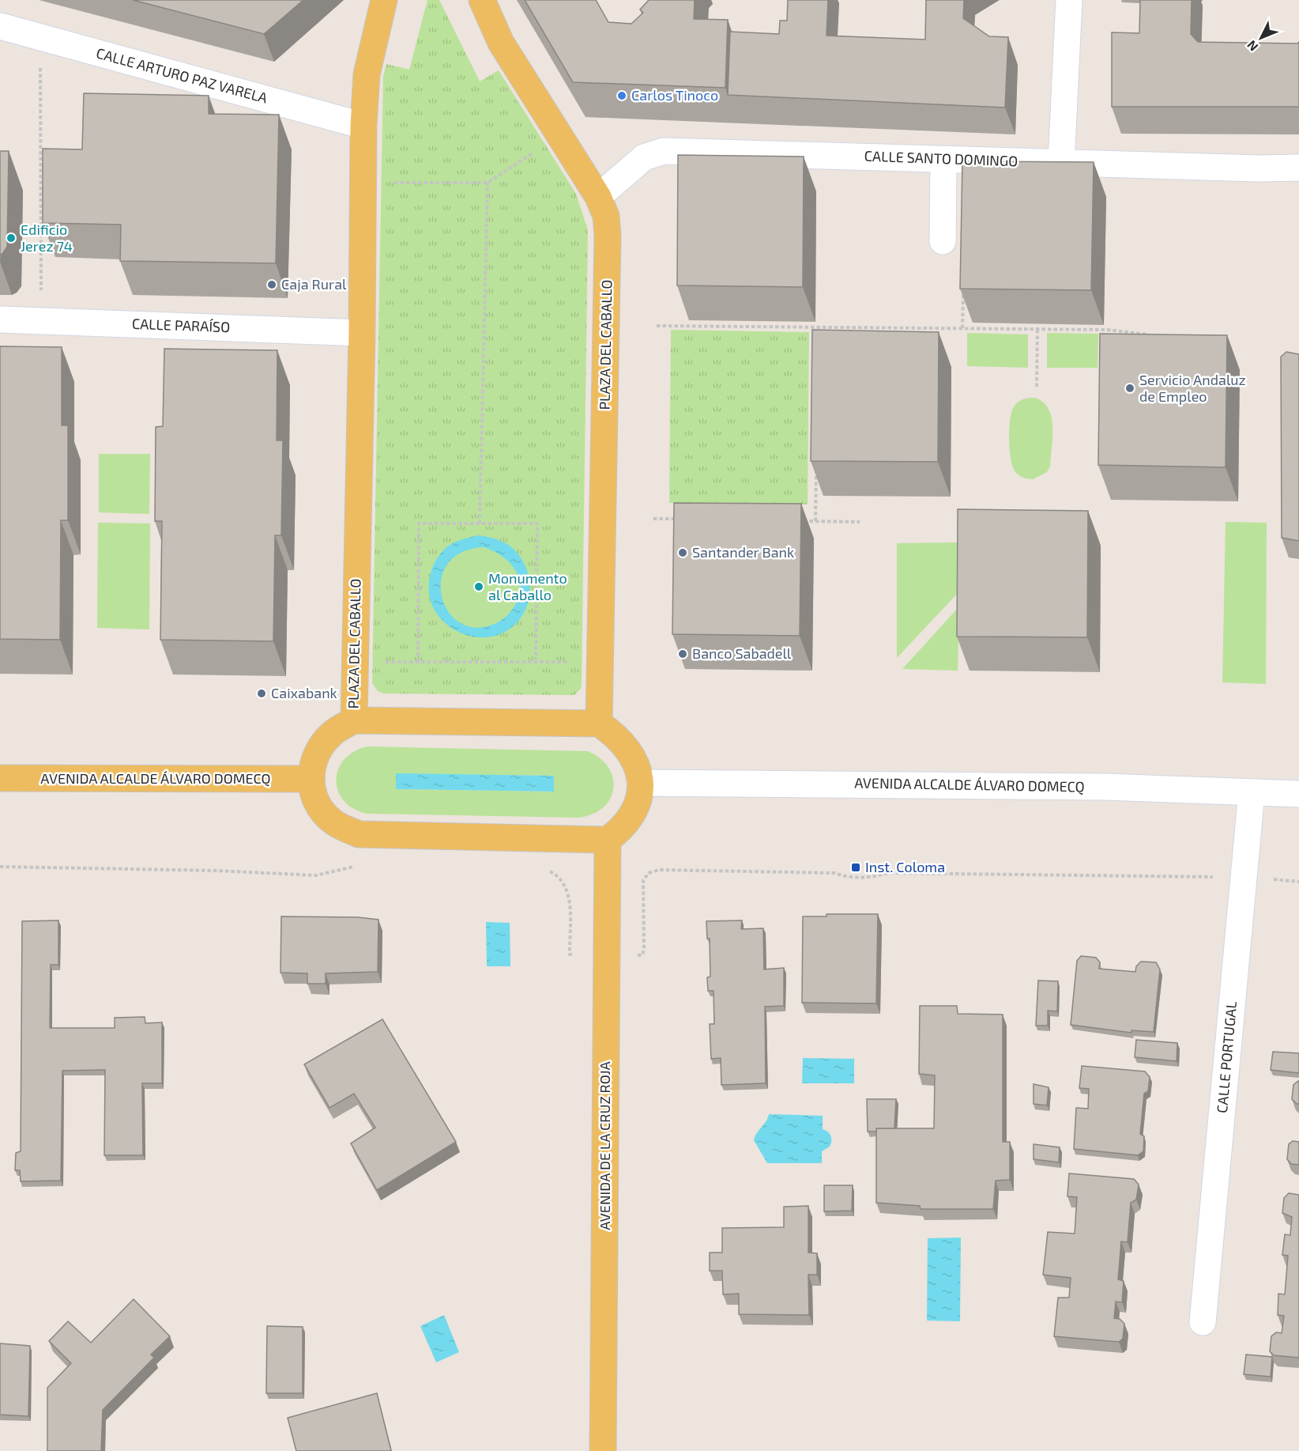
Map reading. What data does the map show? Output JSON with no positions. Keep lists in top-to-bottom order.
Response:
{
  "streets": {
    "main road": ["PLAZA DEL CABALLO", "AVENIDA ALCALDE ÁLVARO DOMECQ", "AVENIDA DE LA CRUZ ROJA"],
    "street": [
      "CALLE ARTURO PAZ VARELA",
      "CALLE SANTO DOMINGO",
      "CALLE PARAÍSO",
      "CALLE PORTUGAL"
    ]
  },
  "crossings": [
    ["CALLE ARTURO PAZ VARELA", "PLAZA DEL CABALLO"],
    ["CALLE SANTO DOMINGO", "PLAZA DEL CABALLO"],
    ["CALLE PARAÍSO", "PLAZA DEL CABALLO"],
    ["AVENIDA ALCALDE ÁLVARO DOMECQ", "CALLE PORTUGAL"]
  ],
  "places": {
    "other": [
      "Carlos Tinoco",
      "Edificio Jerez 74",
      "Caja Rural",
      "Servicio Andaluz de Empleo",
      "Santander Bank",
      "Monumento al Caballo",
      "Banco Sabadell",
      "Caixabank"
    ],
    "transit": ["Inst. Coloma"]
  },
  "north": "bottom left"
}
